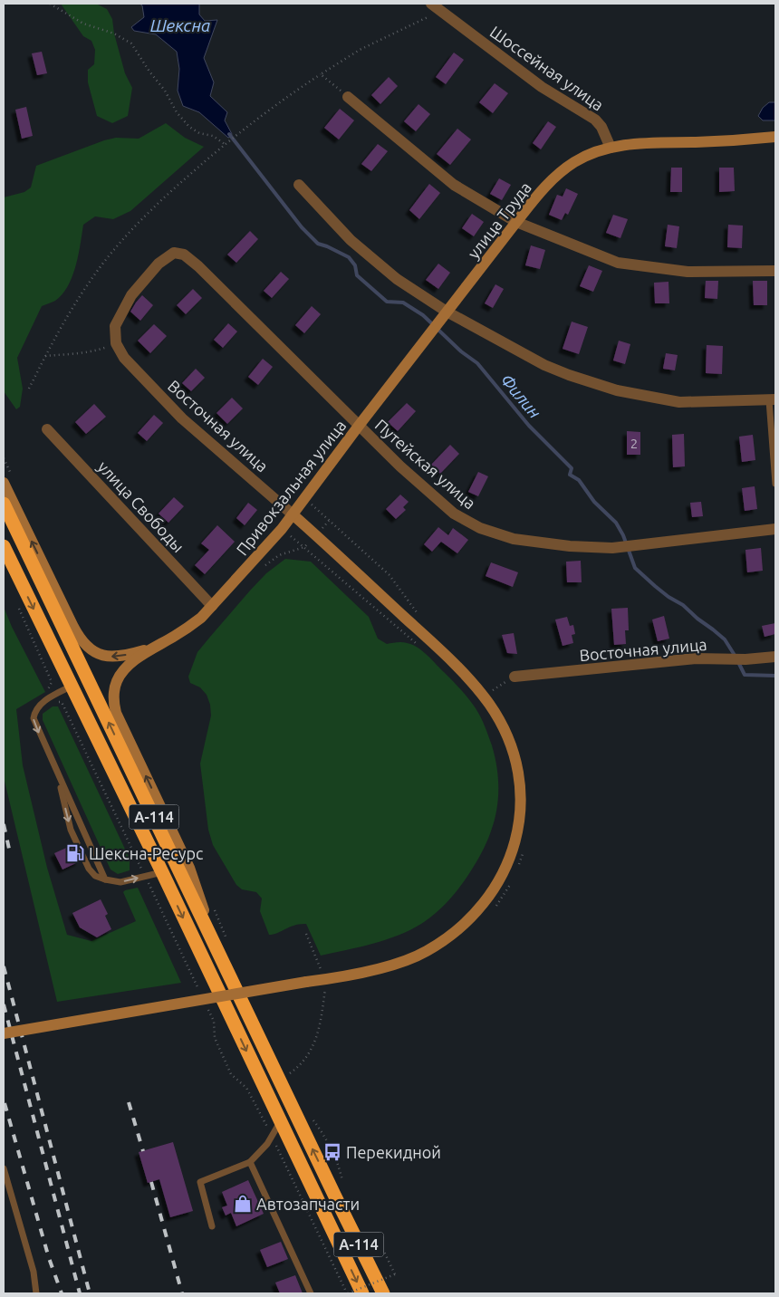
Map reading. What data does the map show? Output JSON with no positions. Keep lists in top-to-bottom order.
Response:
{
  "streets": {
    "highway": ["А-114"],
    "street": [
      "Шоссейная улица",
      "улица Труда",
      "Восточная улица",
      "Путейская улица",
      "Привокзальная улица",
      "улица Свободы"
    ]
  },
  "crossings": [
    ["Шоссейная улица", "улица Труда"],
    ["улица Труда", "Привокзальная улица"],
    ["Восточная улица", "Путейская улица"],
    ["Восточная улица", "Привокзальная улица"],
    ["Путейская улица", "Привокзальная улица"],
    ["Привокзальная улица", "улица Свободы"]
  ],
  "water": ["Шексна", "Филин"],
  "places": {
    "fuel station": ["Шексна-Ресурс"],
    "bus stop": ["Перекидной"],
    "shop": ["Автозапчасти"]
  },
  "house_numbers": ["2"]
}
